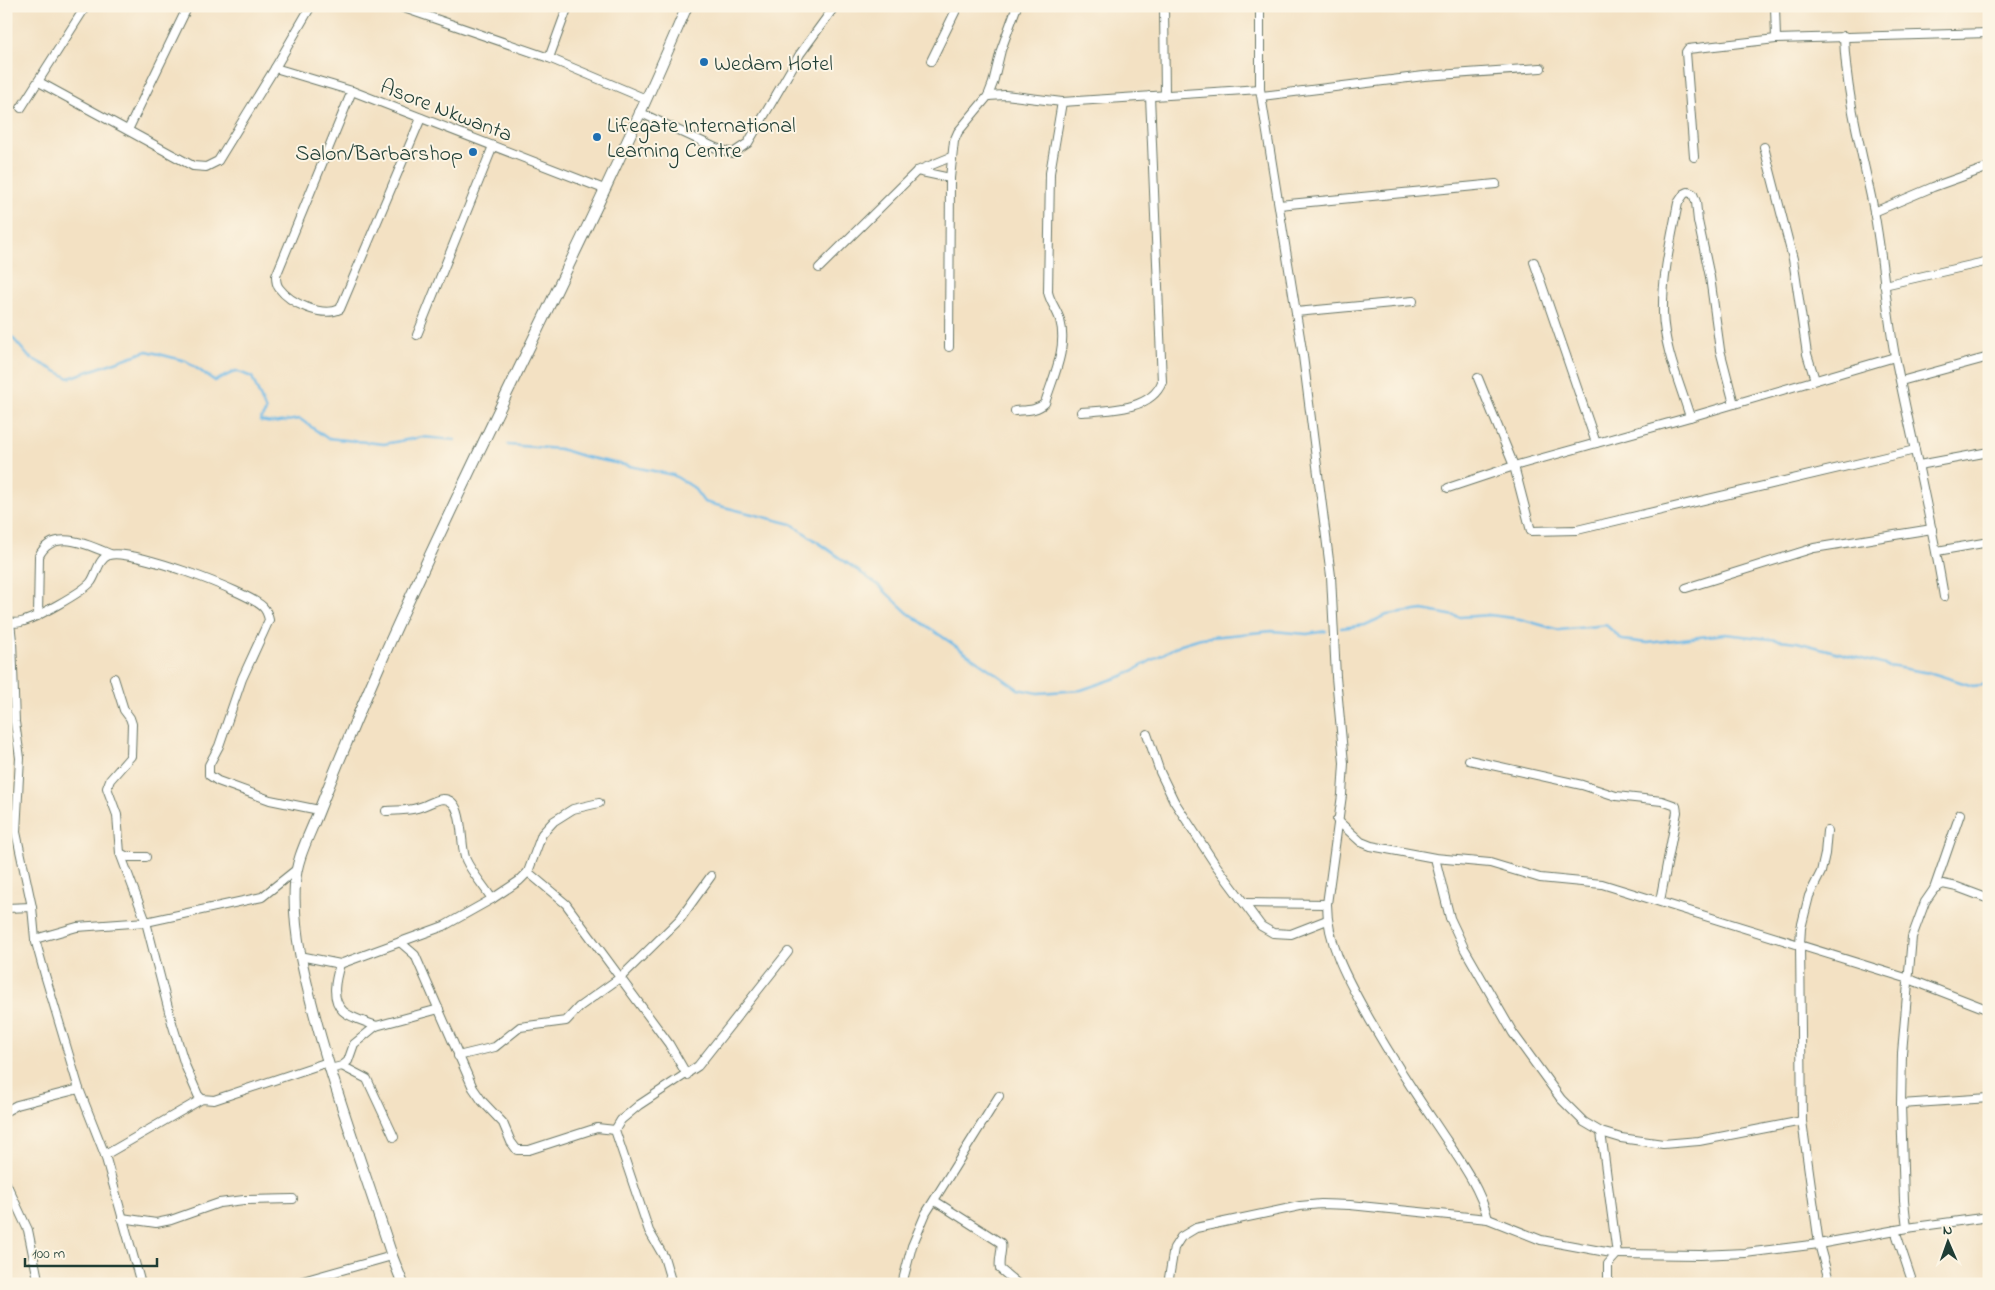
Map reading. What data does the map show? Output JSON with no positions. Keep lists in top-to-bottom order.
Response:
{
  "streets": {
    "street": ["Asore Nkwanta"]
  },
  "places": ["Wedam Hotel", "Lifegate International Learning Centre", "Salon/Barbarshop"],
  "scale_bar": "100 m",
  "north": "top"
}
